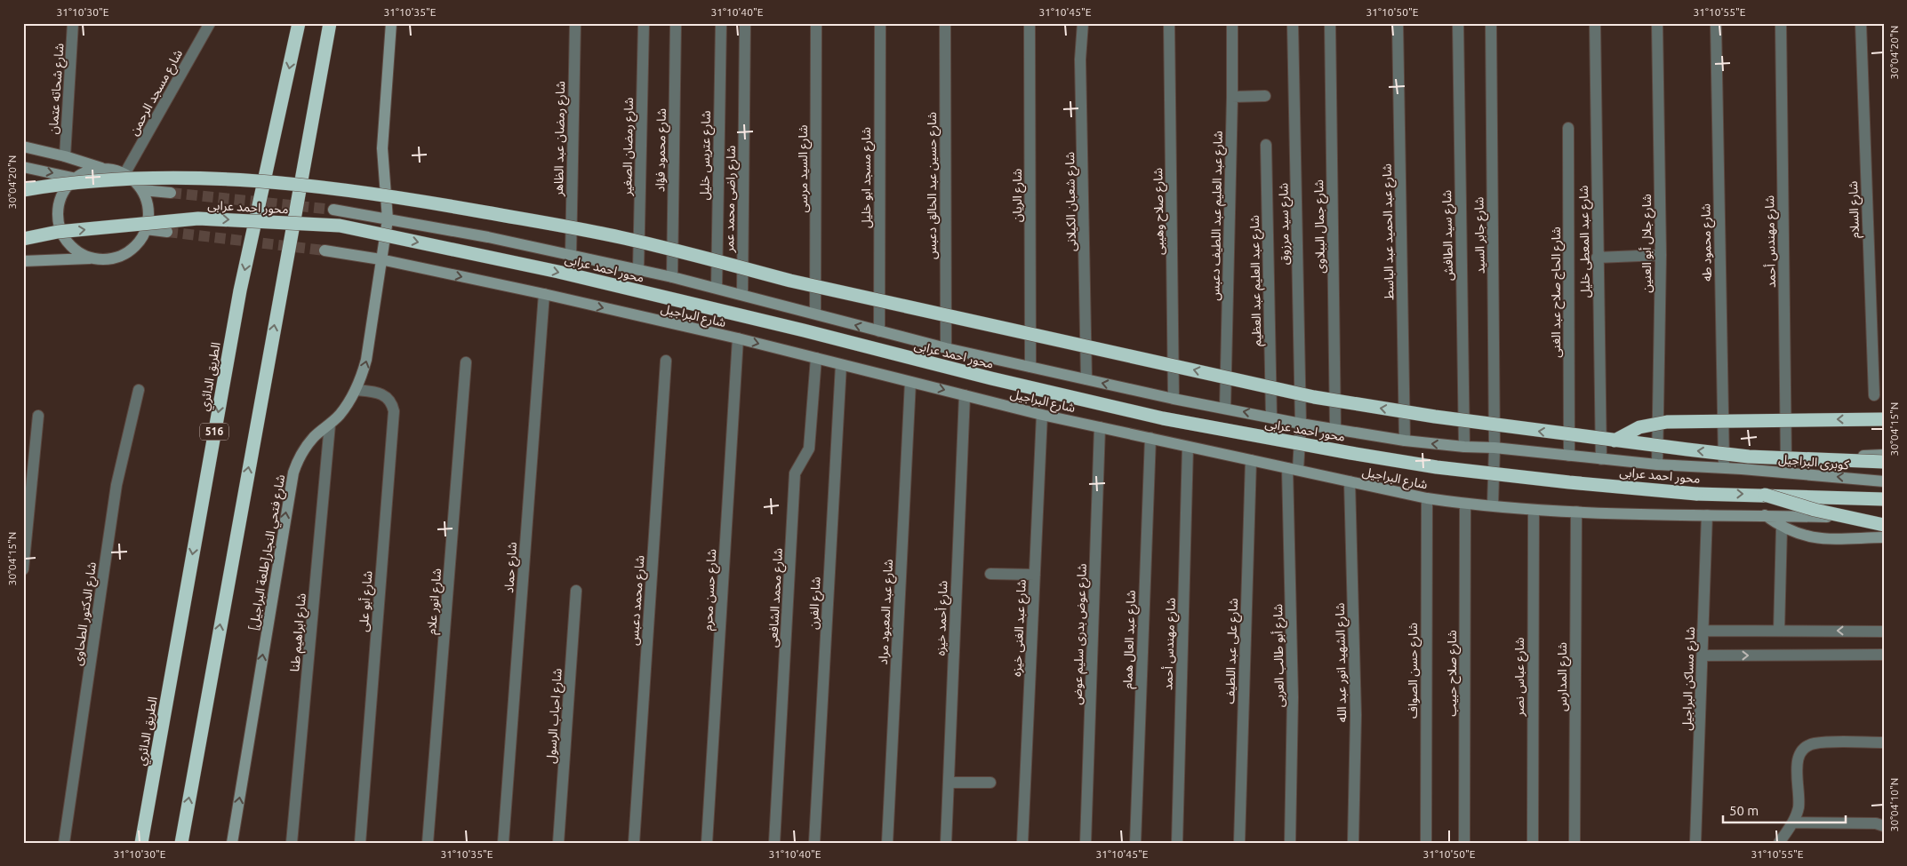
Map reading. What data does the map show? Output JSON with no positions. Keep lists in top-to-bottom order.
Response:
{
  "streets": {
    "highway": ["محور احمد عرابى", "الطريق الدائري", "516"],
    "street": [
      "شارع شحاته عتمان",
      "شارع مسجد الرحمن",
      "شارع رمضان عبد الظاهر",
      "شارع رمضان الصغير",
      "شارع محمود فؤاد",
      "شارع عتريس خليل",
      "شارع السيد مرسى",
      "شارع مسجد ابو خليل",
      "شارع حسين عبد الخالق دعبس",
      "شارع الريان",
      "شارع راضى محمد عمر",
      "شارع شعبان الكيلانى",
      "شارع السلام",
      "شارع صلاح وهيبى",
      "شارع عبد العليم عبد اللطيف دعبس",
      "شارع سيد مرزوق",
      "شارع جمال الببلاوى",
      "شارع عبد الحميد عبد الباسط",
      "شارع سيد الطافش",
      "شارع جابر السيد",
      "شارع عبد المعطى خليل",
      "شارع مهندس أحمد",
      "شارع محمود طه",
      "شارع جلال أبو العنين",
      "شارع عبد العليم عبد العظيم",
      "شارع الحاج صلاح عبد الغنى",
      "شارع البراجيل",
      "كوبرى البراجيل",
      "شارع فتحي النجار[طلعة البراجيل]",
      "شارع حماد",
      "شارع حسن محرم",
      "شارع محمد الشافعى",
      "شارع محمد دعبس",
      "شارع أبو على",
      "شارع انور علام",
      "شارع الفرن",
      "شارع عبد المعبود مراد",
      "شارع الدكتور الطحاوى",
      "شارع أحمد خيزه",
      "شارع عبد الغنى خيزه",
      "شارع ابراهيم طنا",
      "شارع عوض بدرى سليم عوض",
      "شارع عبد العال همام",
      "شارع على عبد اللطيف",
      "شارع أبو طالب العربى",
      "شارع الشهيد انور عبد الله",
      "شارع حسن الصواف",
      "شارع صلاح حبيب",
      "شارع عباس نصر",
      "شارع المدارس",
      "شارع مساكن البراجيل",
      "شارع احباب الرسول"
    ]
  },
  "crossings": [
    ["شارع سيد مرزوق", "شارع البراجيل"],
    ["شارع سيد مرزوق", "شارع أبو طالب العربى"],
    ["شارع جابر السيد", "شارع البراجيل"],
    ["شارع مهندس أحمد", "شارع البراجيل"],
    ["شارع البراجيل", "شارع فتحي النجار[طلعة البراجيل]"],
    ["شارع البراجيل", "شارع حماد"],
    ["شارع البراجيل", "شارع حسن محرم"],
    ["شارع البراجيل", "شارع محمد الشافعى"],
    ["شارع البراجيل", "شارع الفرن"],
    ["شارع البراجيل", "شارع عبد المعبود مراد"],
    ["شارع البراجيل", "شارع أحمد خيزه"],
    ["شارع البراجيل", "شارع عبد الغنى خيزه"],
    ["شارع البراجيل", "شارع عوض بدرى سليم عوض"],
    ["شارع البراجيل", "شارع عبد العال همام"],
    ["شارع البراجيل", "شارع على عبد اللطيف"],
    ["شارع البراجيل", "شارع أبو طالب العربى"],
    ["شارع البراجيل", "شارع الشهيد انور عبد الله"],
    ["شارع البراجيل", "شارع حسن الصواف"],
    ["شارع البراجيل", "شارع صلاح حبيب"],
    ["شارع البراجيل", "شارع عباس نصر"],
    ["شارع البراجيل", "شارع المدارس"],
    ["شارع البراجيل", "شارع مساكن البراجيل"],
    ["شارع فتحي النجار[طلعة البراجيل]", "شارع أبو على"],
    ["شارع فتحي النجار[طلعة البراجيل]", "شارع ابراهيم طنا"]
  ],
  "one_way": ["شارع فتحي النجار[طلعة البراجيل]"],
  "scale_bar": "50 m",
  "coordinates": [
    "31°10'30\"E",
    "31°10'35\"E",
    "31°10'40\"E",
    "31°10'45\"E",
    "31°10'50\"E",
    "31°10'55\"E",
    "30°04'20\"N",
    "30°04'15\"N",
    "30°04'10\"N"
  ]
}
